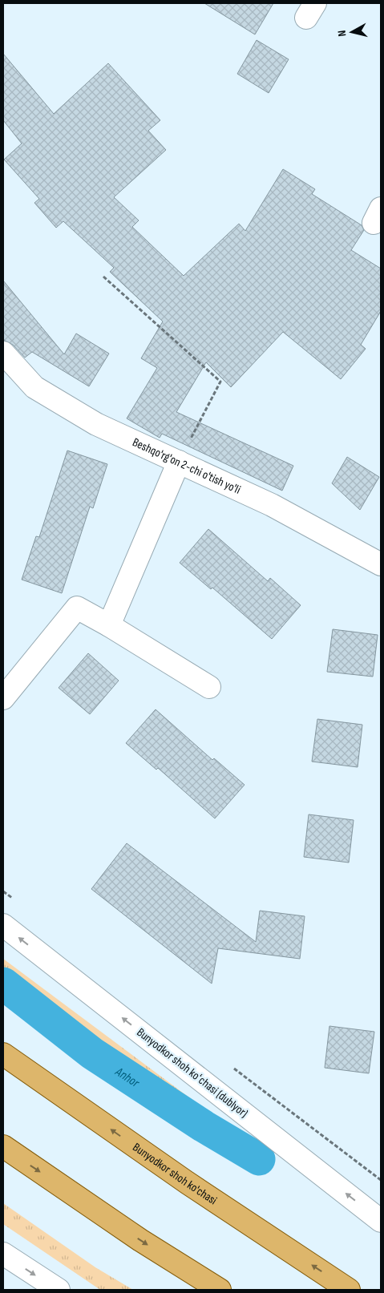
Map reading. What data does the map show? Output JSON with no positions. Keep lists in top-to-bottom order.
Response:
{
  "streets": {
    "main road": ["Bunyodkor shoh ko'chasi"],
    "street": ["Beshqo'rg'on 2-chi o'tish yo'li", "Bunyodkor shoh koʻchasi (dublyor)"]
  },
  "one_way": ["Bunyodkor shoh koʻchasi (dublyor)"],
  "water": ["Anhor"],
  "north": "left"
}
